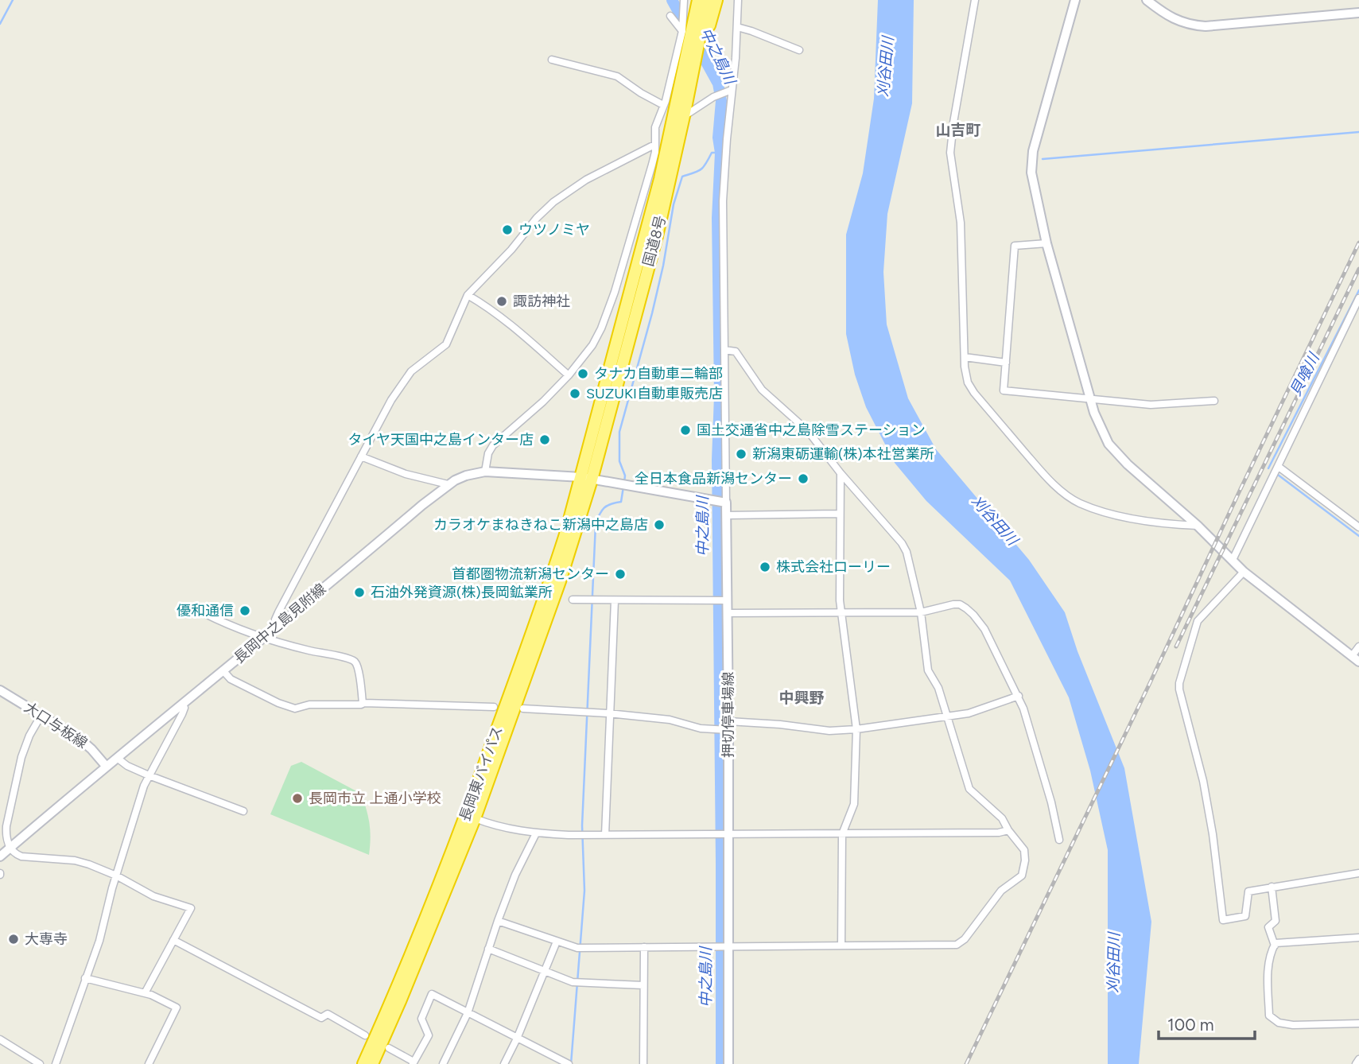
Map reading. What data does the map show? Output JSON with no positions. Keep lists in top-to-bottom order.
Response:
{
  "streets": {
    "highway": ["国道8号", "長岡東バイパス"],
    "main road": ["長岡中之島見附線", "押切停車場線", "大口与板線"]
  },
  "crossings": [
    ["国道8号", "長岡中之島見附線"],
    ["国道8号", "長岡東バイパス"],
    ["長岡中之島見附線", "大口与板線"],
    ["長岡中之島見附線", "長岡東バイパス"]
  ],
  "districts": ["山吉町", "中興野"],
  "water": ["中之島川", "刈谷田川", "貝喰川"],
  "places": [
    "ウツノミヤ",
    "諏訪神社",
    "タナカ自動車二輪部",
    "SUZUKI自動車販売店",
    "国土交通省中之島除雪ステーション",
    "タイヤ天国中之島インター店",
    "新潟東砺運輸(株)本社営業所",
    "全日本食品新潟センター",
    "カラオケまねきねこ新潟中之島店",
    "株式会社ローリー",
    "首都圏物流新潟センター",
    "石油外発資源(株)長岡鉱業所",
    "優和通信",
    "長岡市立 上通小学校",
    "大専寺"
  ],
  "scale_bar": "100 m"
}
